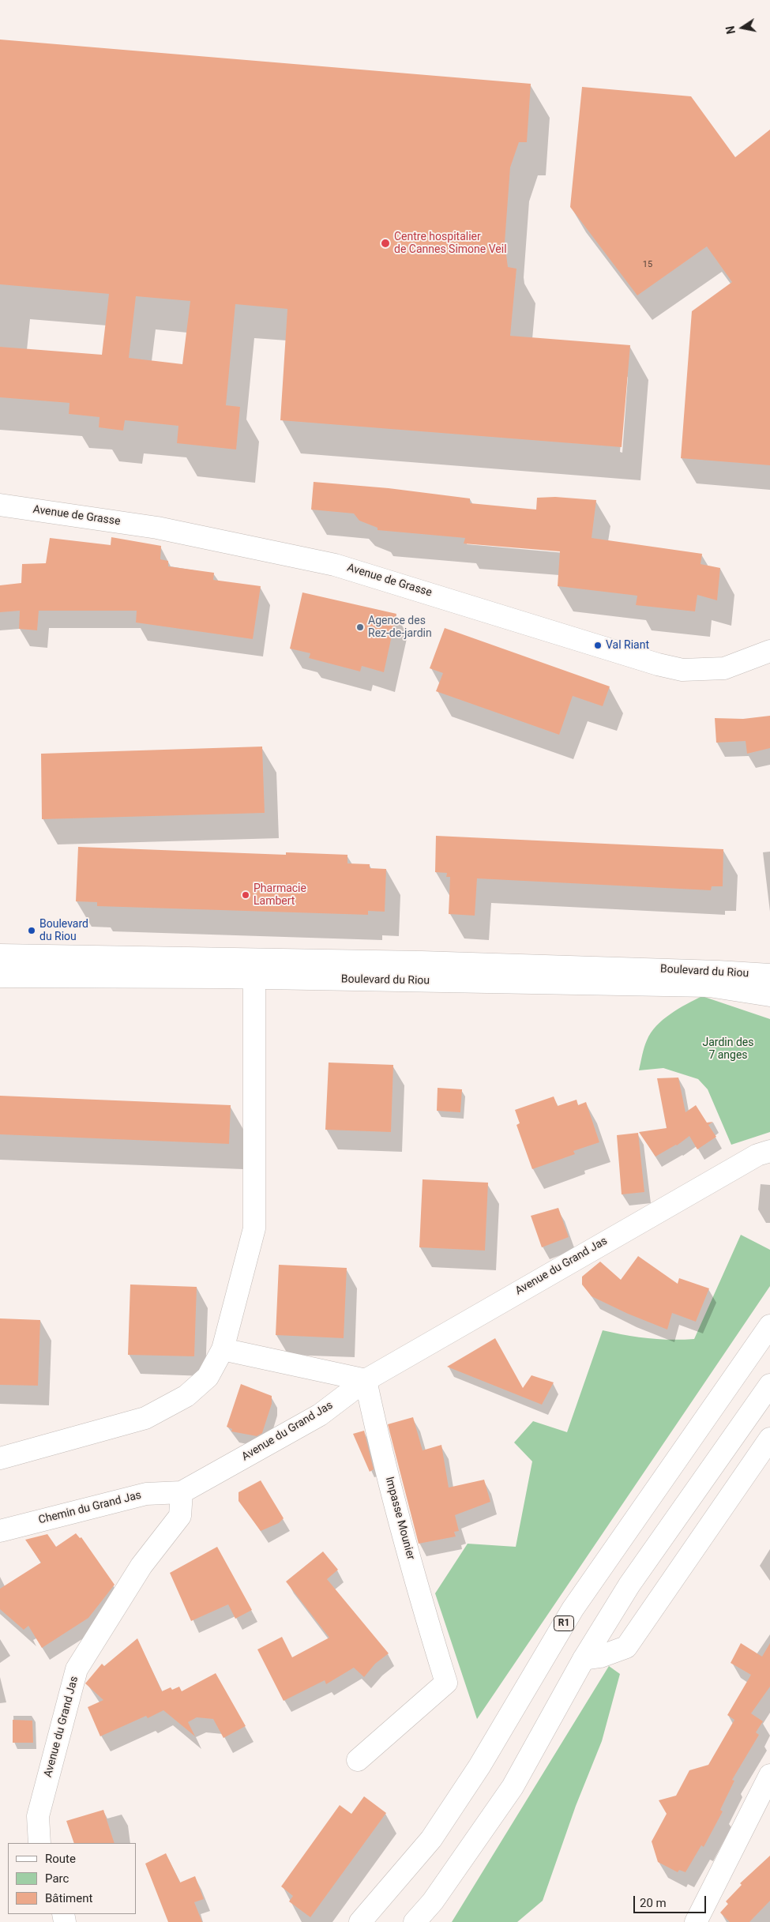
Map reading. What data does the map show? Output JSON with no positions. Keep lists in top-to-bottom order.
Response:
{
  "streets": {
    "main road": [
      "Avenue de Grasse",
      "Boulevard du Riou",
      "Avenue du Grand Jas",
      "Chemin du Grand Jas",
      "Impasse Mounier",
      "R1"
    ]
  },
  "crossings": [
    ["Avenue du Grand Jas", "Chemin du Grand Jas"],
    ["Avenue du Grand Jas", "Impasse Mounier"]
  ],
  "parks": ["Jardin des 7 anges"],
  "places": [
    "Centre hospitalier de Cannes Simone Veil",
    "Agence des Rez-de-jardin",
    "Val Riant",
    "Pharmacie Lambert",
    "Boulevard du Riou"
  ],
  "house_numbers": ["15"],
  "legend": ["Route", "Parc", "Bâtiment"],
  "scale_bar": "20 m",
  "north": "left"
}
